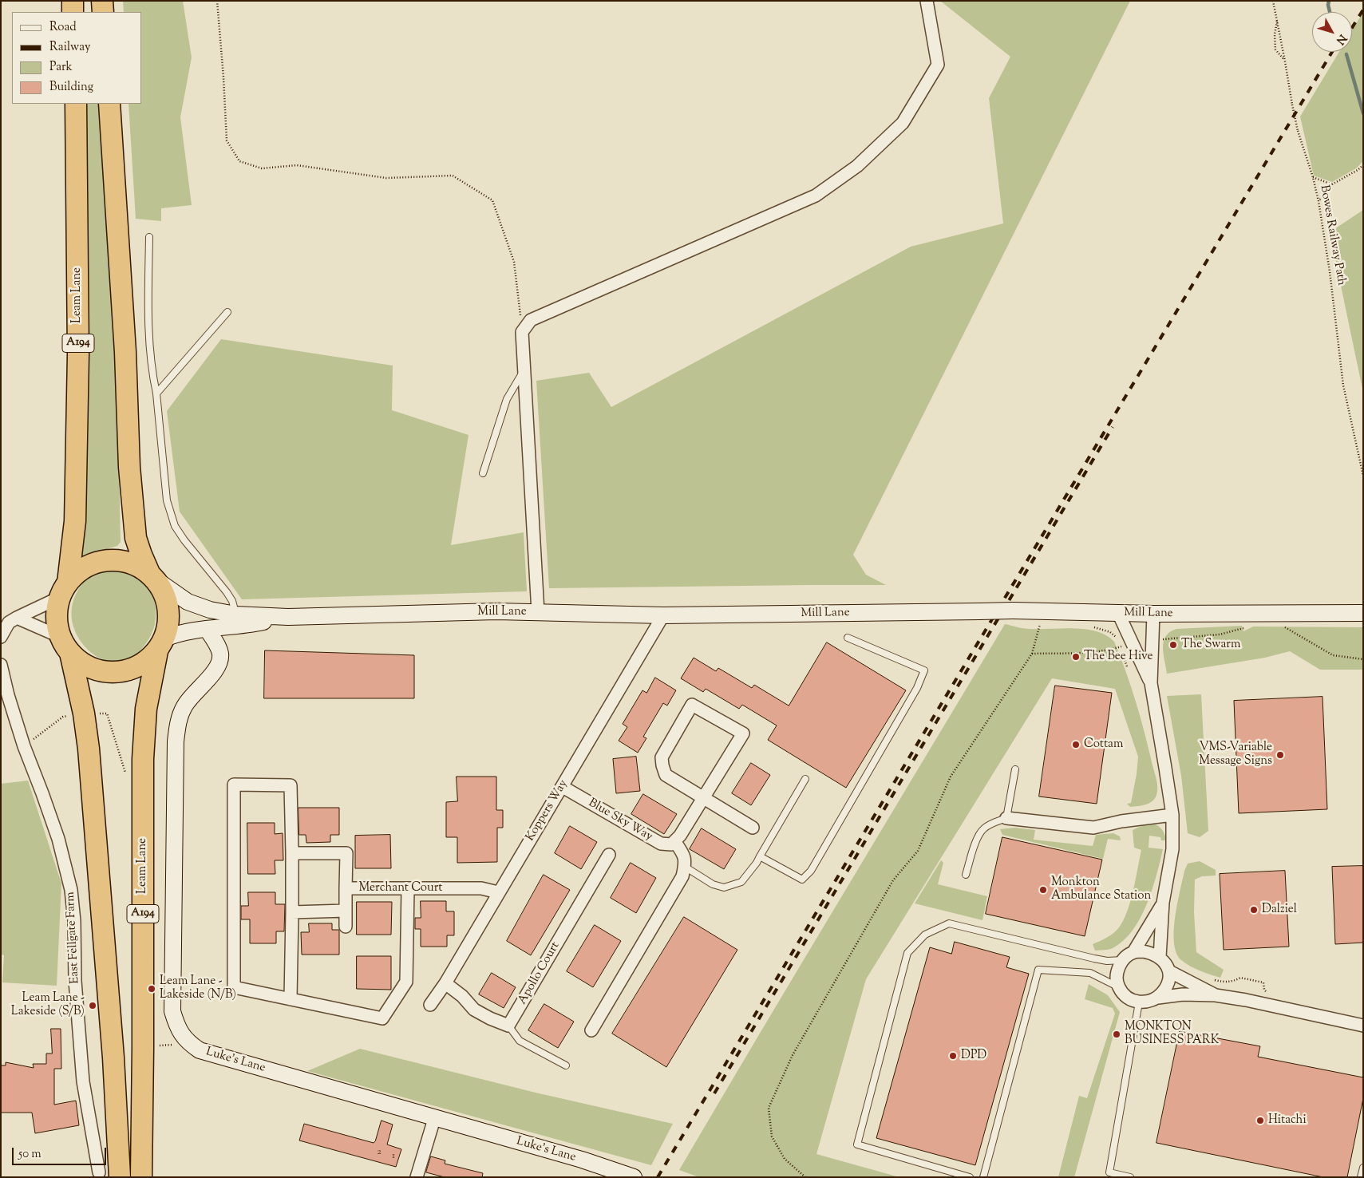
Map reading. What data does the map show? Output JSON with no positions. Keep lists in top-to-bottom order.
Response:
{
  "streets": {
    "highway": ["Leam Lane", "A194"],
    "main road": ["Mill Lane", "Luke's Lane"],
    "street": [
      "Koppers Way",
      "Blue Sky Way",
      "Merchant Court",
      "East Fellgate Farm",
      "Apollo Court"
    ],
    "path": ["Bowes Railway Path"]
  },
  "crossings": [
    ["Leam Lane", "Mill Lane"],
    ["Mill Lane", "Koppers Way"],
    ["Mill Lane", "Luke's Lane"],
    ["Koppers Way", "Blue Sky Way"],
    ["Koppers Way", "Merchant Court"]
  ],
  "places": [
    "The Swarm",
    "The Bee Hive",
    "Cottam",
    "VMS-Variable Message Signs",
    "Monkton Ambulance Station",
    "Dalziel",
    "Leam Lane - Lakeside (N/B)",
    "Leam Lane - Lakeside (S/B)",
    "MONKTON BUSINESS PARK",
    "DPD",
    "Hitachi"
  ],
  "house_numbers": ["2", "1"],
  "legend": [
    "Road",
    "Railway",
    "Park",
    "Building"
  ],
  "scale_bar": "50 m",
  "north": "bottom right"
}
